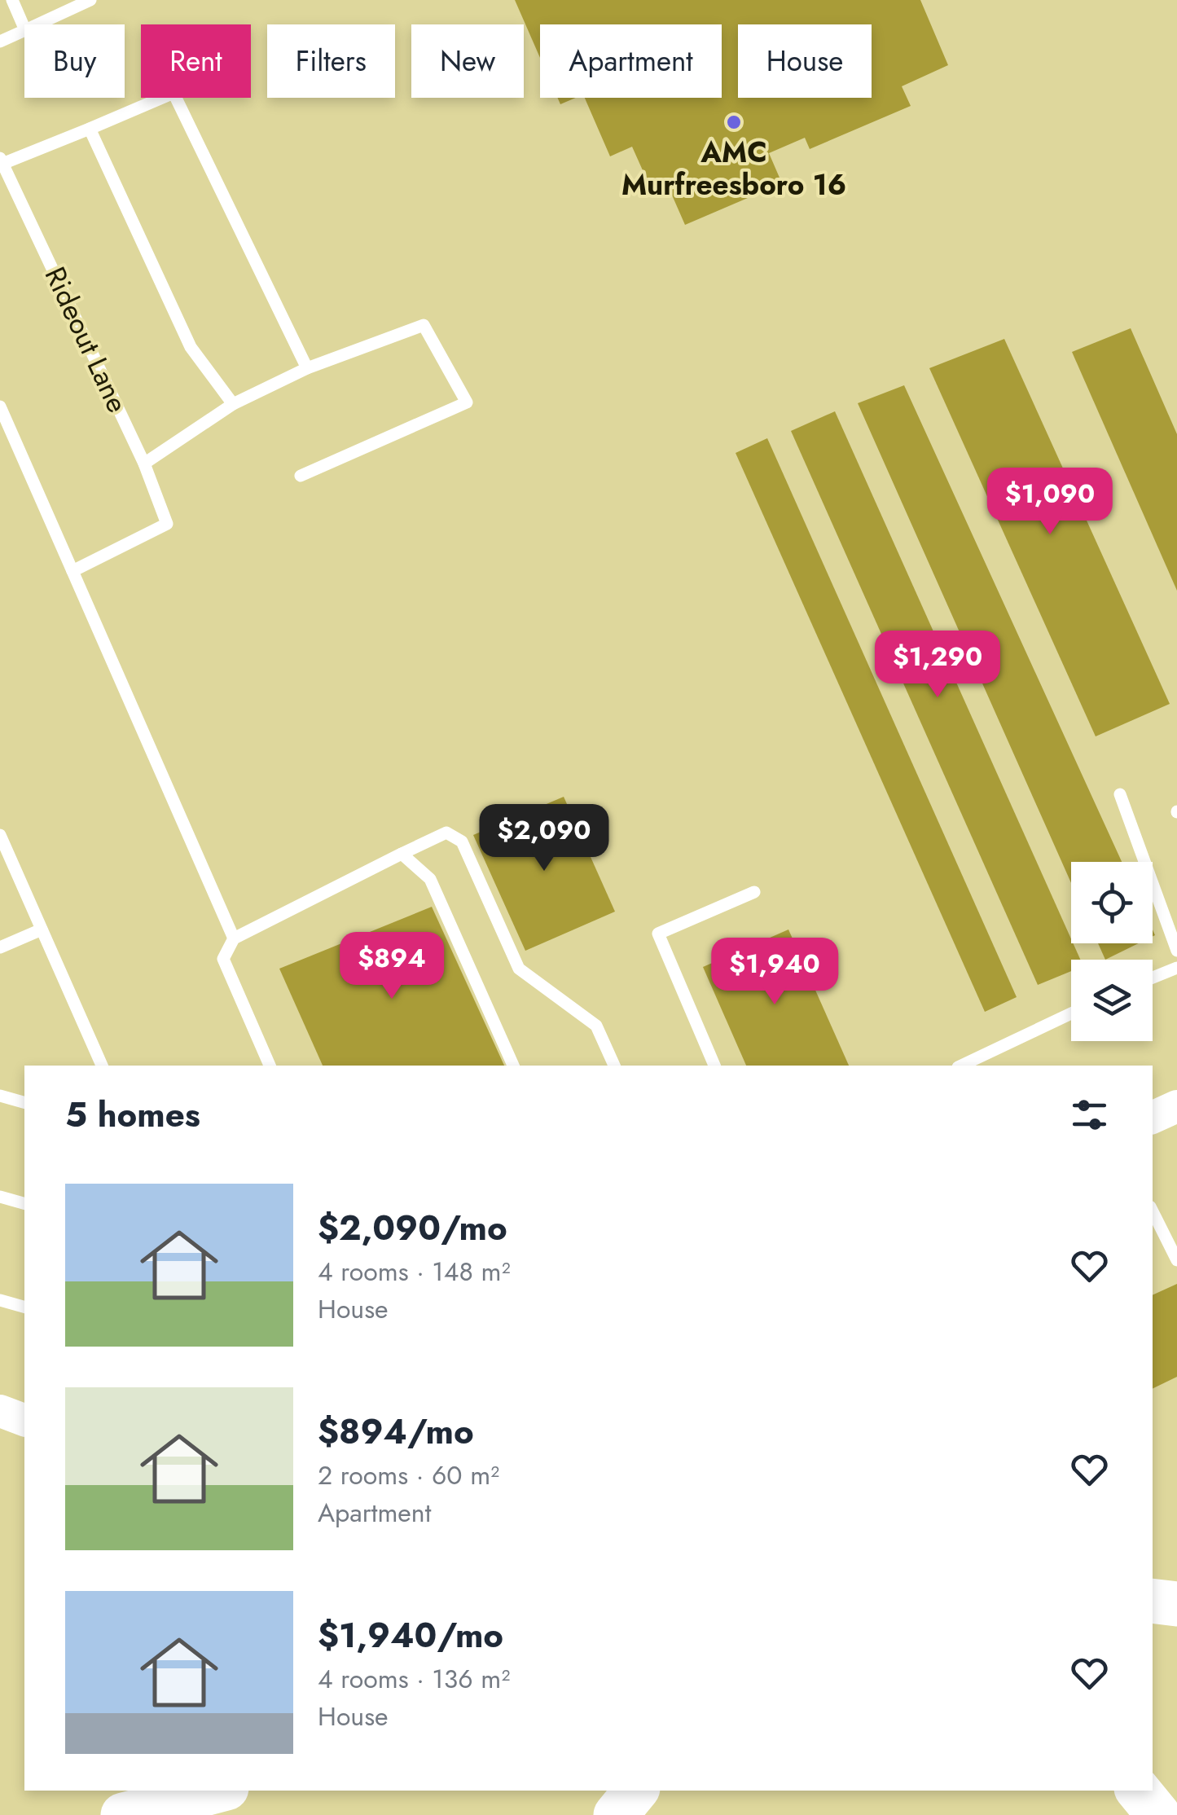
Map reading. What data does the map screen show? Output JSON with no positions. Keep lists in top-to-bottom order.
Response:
{
  "streets": {
    "lane": ["Rideout Lane"]
  },
  "places": ["AMC Murfreesboro 16"],
  "page": {
    "chip": [
      "Buy",
      "Rent",
      "Filters",
      "New",
      "Apartment",
      "House"
    ],
    "price": [
      "$1,090",
      "$1,290",
      "$2,090",
      "$894",
      "$1,940"
    ],
    "heading": "5 homes",
    "list": [
      {
        "name": "$2,090/mo",
        "note": "4 rooms · 148 m² · House"
      },
      {
        "name": "$894/mo",
        "note": "2 rooms · 60 m² · Apartment"
      },
      {
        "name": "$1,940/mo",
        "note": "4 rooms · 136 m² · House"
      }
    ]
  }
}
